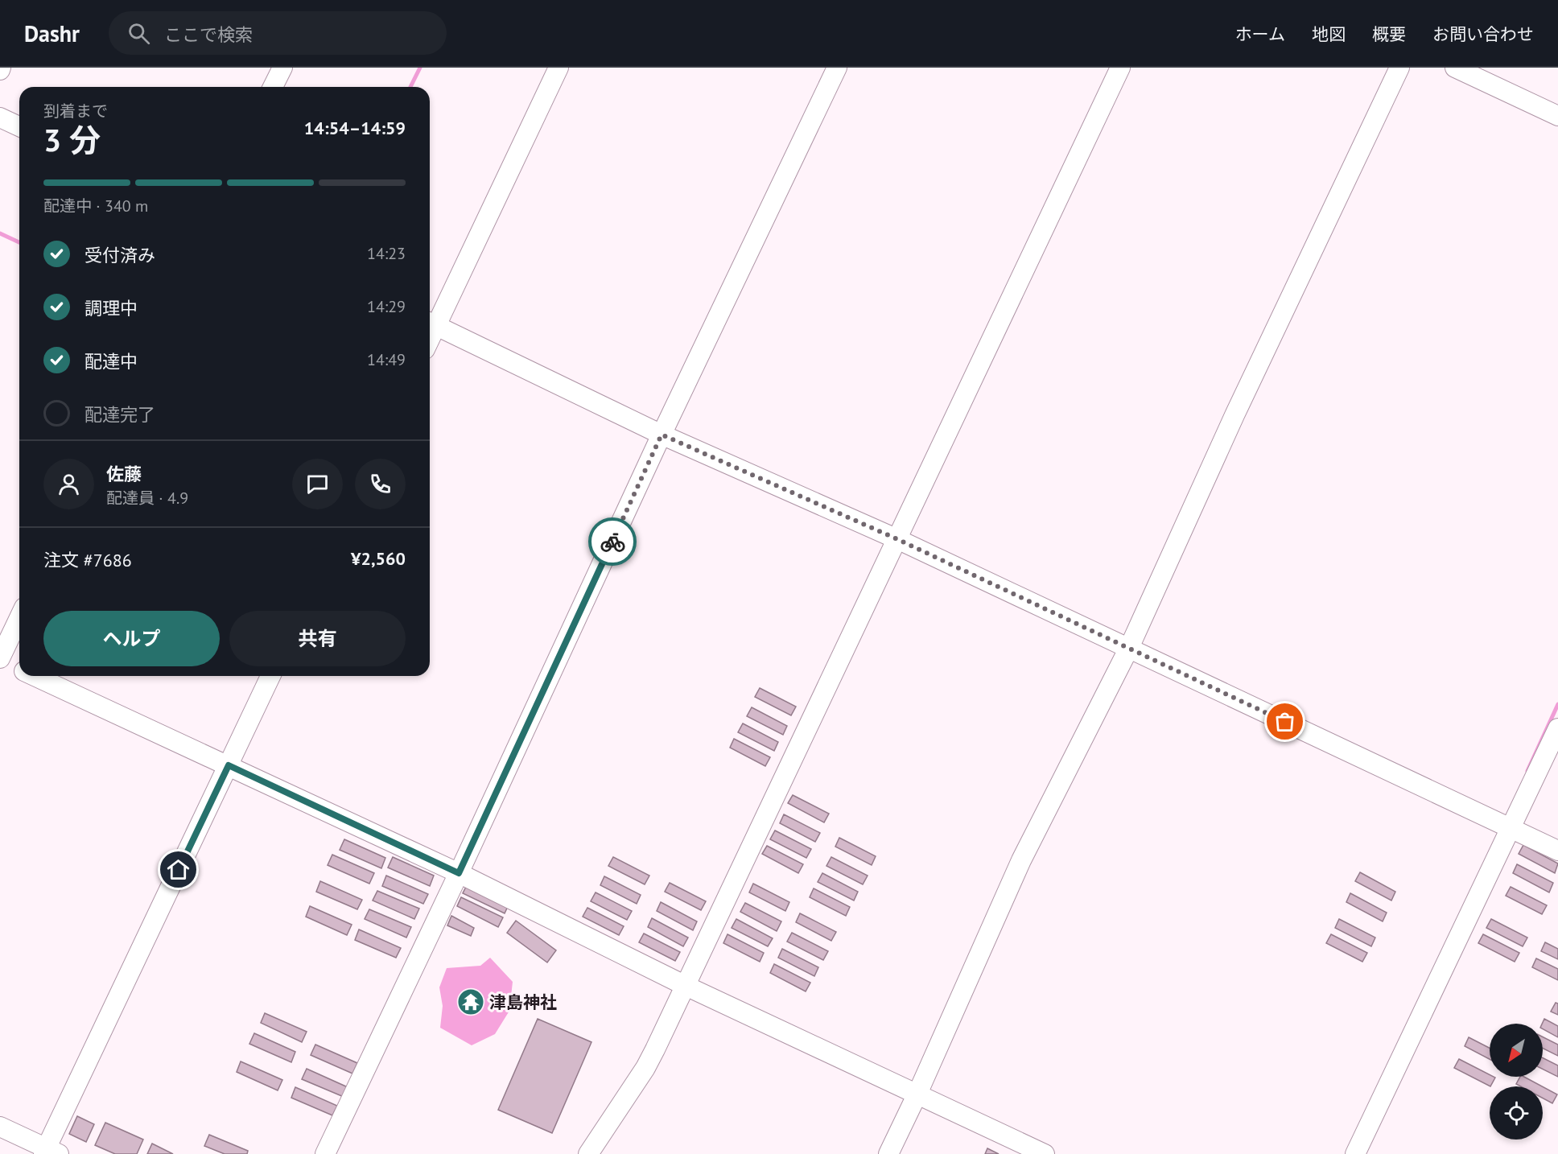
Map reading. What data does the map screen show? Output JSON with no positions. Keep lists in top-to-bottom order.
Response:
{
  "places": {
    "temple": ["津島神社"]
  },
  "north": "bottom left",
  "page": {
    "header": "Dashr",
    "search": "ここで検索",
    "nav": [
      "ホーム",
      "地図",
      "概要",
      "お問い合わせ"
    ],
    "heading": ["3 分", "到着まで", "14:54–14:59"],
    "panel": [
      "佐藤",
      "配達員 · 4.9",
      "注文 #7686",
      "¥2,560"
    ],
    "bar": "配達中 · 340 m",
    "list": [
      ["受付済み", "14:23"],
      ["調理中", "14:29"],
      ["配達中", "14:49"],
      "配達完了"
    ],
    "buttons": ["ヘルプ", "共有"]
  }
}
